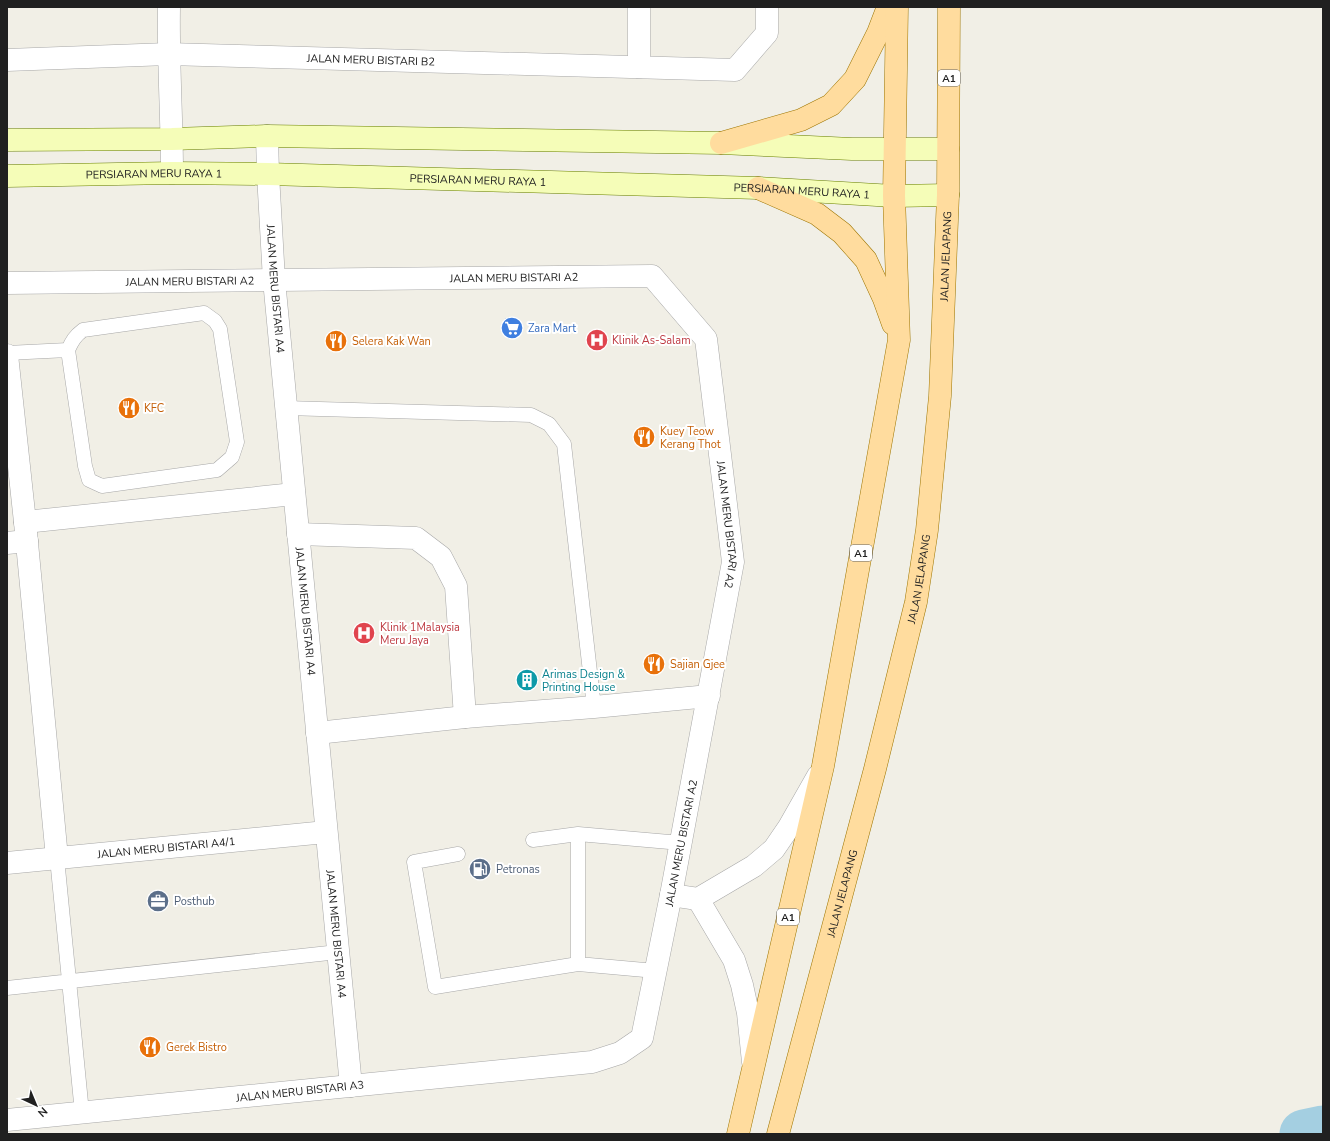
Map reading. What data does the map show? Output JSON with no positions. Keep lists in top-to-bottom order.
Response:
{
  "streets": {
    "main road": ["A1", "JALAN JELAPANG"],
    "street": [
      "JALAN MERU BISTARI B2",
      "PERSIARAN MERU RAYA 1",
      "JALAN MERU BISTARI A2",
      "JALAN MERU BISTARI A4",
      "JALAN MERU BISTARI A4/1",
      "JALAN MERU BISTARI A3"
    ]
  },
  "crossings": [
    ["A1", "PERSIARAN MERU RAYA 1"],
    ["PERSIARAN MERU RAYA 1", "JALAN JELAPANG"],
    ["PERSIARAN MERU RAYA 1", "JALAN MERU BISTARI A4"],
    ["JALAN MERU BISTARI A2", "JALAN MERU BISTARI A4"],
    ["JALAN MERU BISTARI A2", "JALAN MERU BISTARI A3"],
    ["JALAN MERU BISTARI A4", "JALAN MERU BISTARI A4/1"],
    ["JALAN MERU BISTARI A4", "JALAN MERU BISTARI A3"]
  ],
  "places": {
    "supermarket": ["Zara Mart"],
    "hospital": ["Klinik As-Salam", "Klinik 1Malaysia Meru Jaya"],
    "restaurant": [
      "Selera Kak Wan",
      "KFC",
      "Kuey Teow Kerang Thot",
      "Sajian Gjee",
      "Gerek Bistro"
    ],
    "building": ["Arimas Design & Printing House"],
    "fuel station": ["Petronas"],
    "office": ["Posthub"]
  },
  "north": "bottom right"
}
